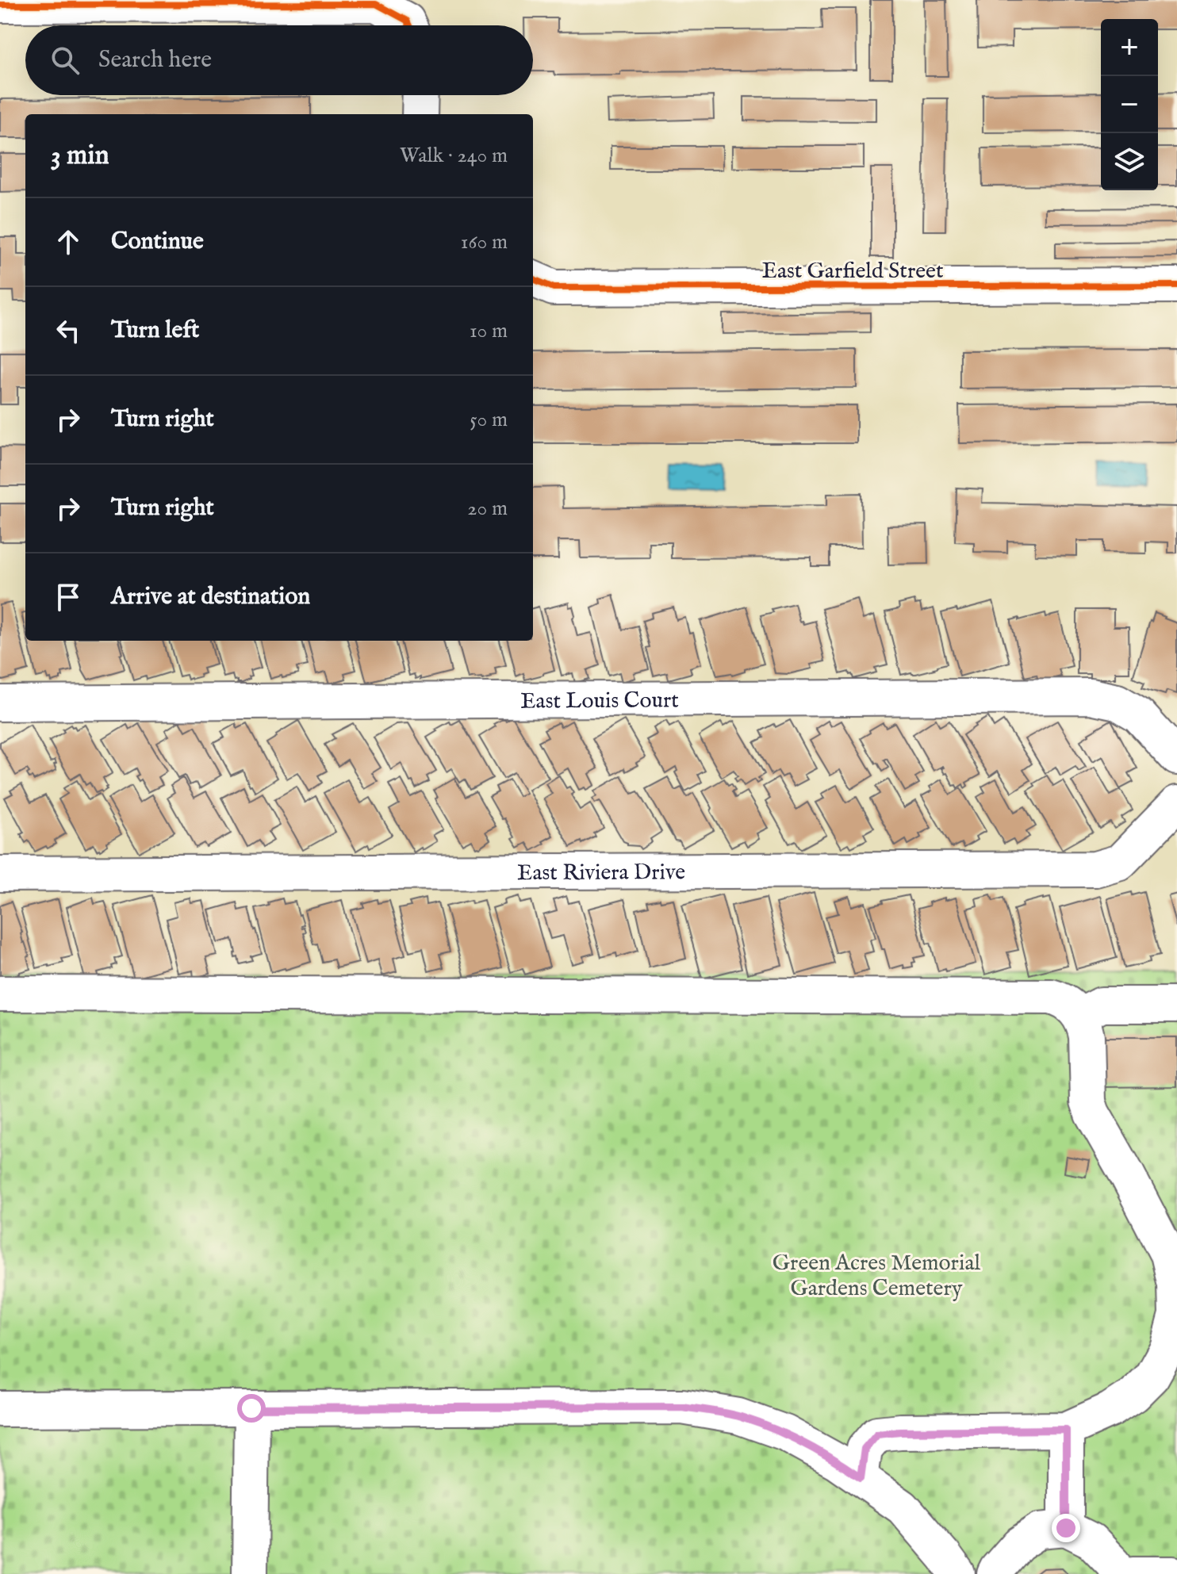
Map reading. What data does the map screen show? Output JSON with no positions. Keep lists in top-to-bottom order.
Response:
{
  "streets": {
    "street": ["East Garfield Street", "East Louis Court", "East Riviera Drive"]
  },
  "parks": ["Green Acres Memorial Gardens Cemetery"],
  "page": {
    "map_buttons": ["+", "−"],
    "search": "Search here",
    "heading": ["3 min", "Walk · 240 m"],
    "list": [
      ["Continue", "160 m"],
      ["Turn left", "10 m"],
      ["Turn right", "50 m"],
      ["Turn right", "20 m"],
      "Arrive at destination"
    ]
  }
}
